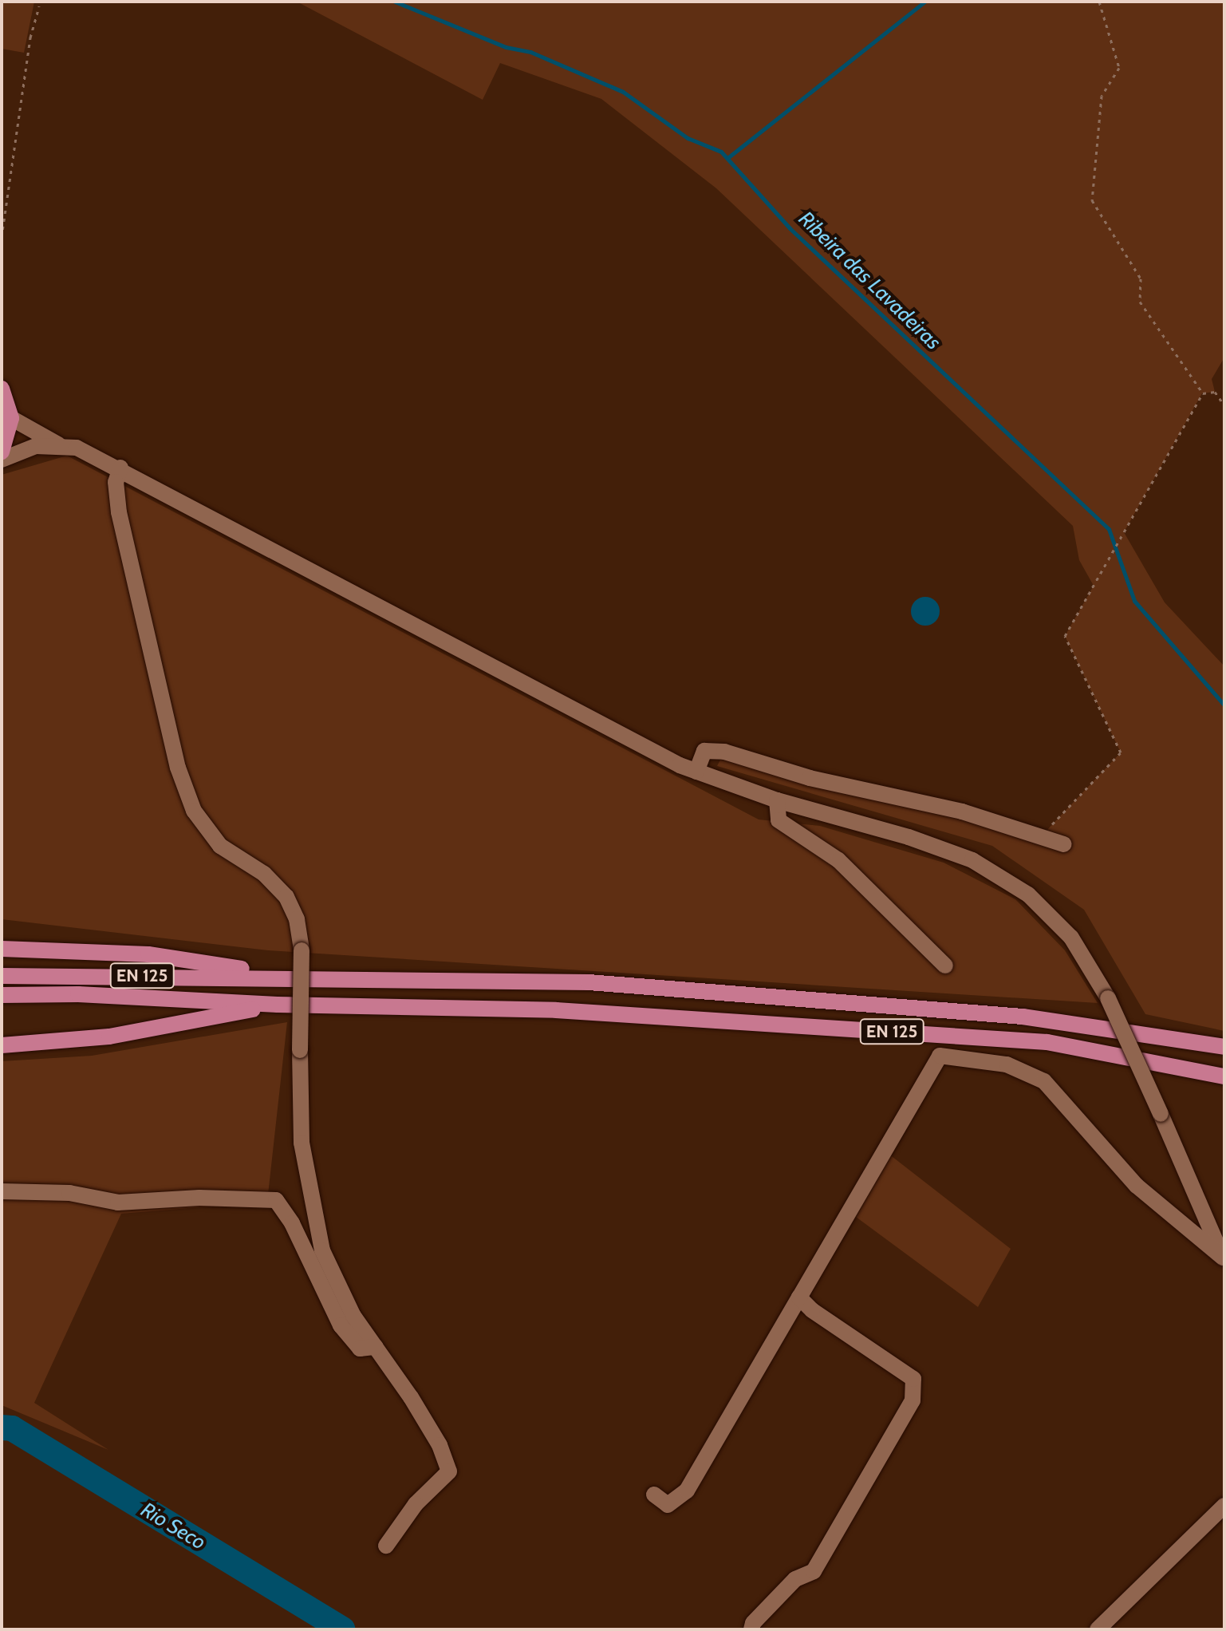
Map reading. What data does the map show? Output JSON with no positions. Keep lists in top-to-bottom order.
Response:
{
  "streets": {
    "main road": ["EN 125"]
  },
  "water": ["Ribeira das Lavadeiras", "Rio Seco"]
}
